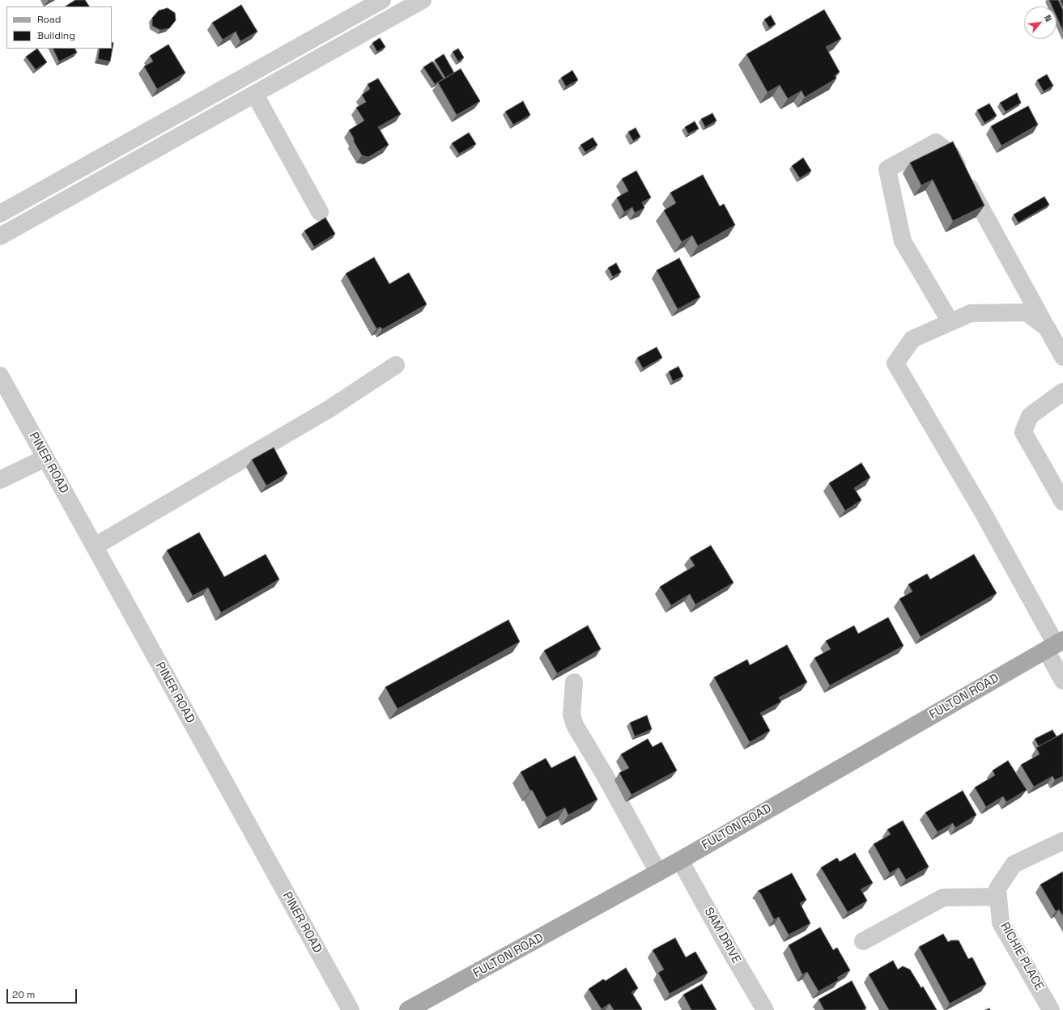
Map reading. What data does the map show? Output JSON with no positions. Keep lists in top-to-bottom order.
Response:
{
  "streets": {
    "main road": ["FULTON ROAD"],
    "street": ["PINER ROAD", "SAM DRIVE", "RICHIE PLACE"]
  },
  "crossings": [
    ["FULTON ROAD", "SAM DRIVE"]
  ],
  "legend": ["Road", "Building"],
  "scale_bar": "20 m",
  "north": "top right"
}
